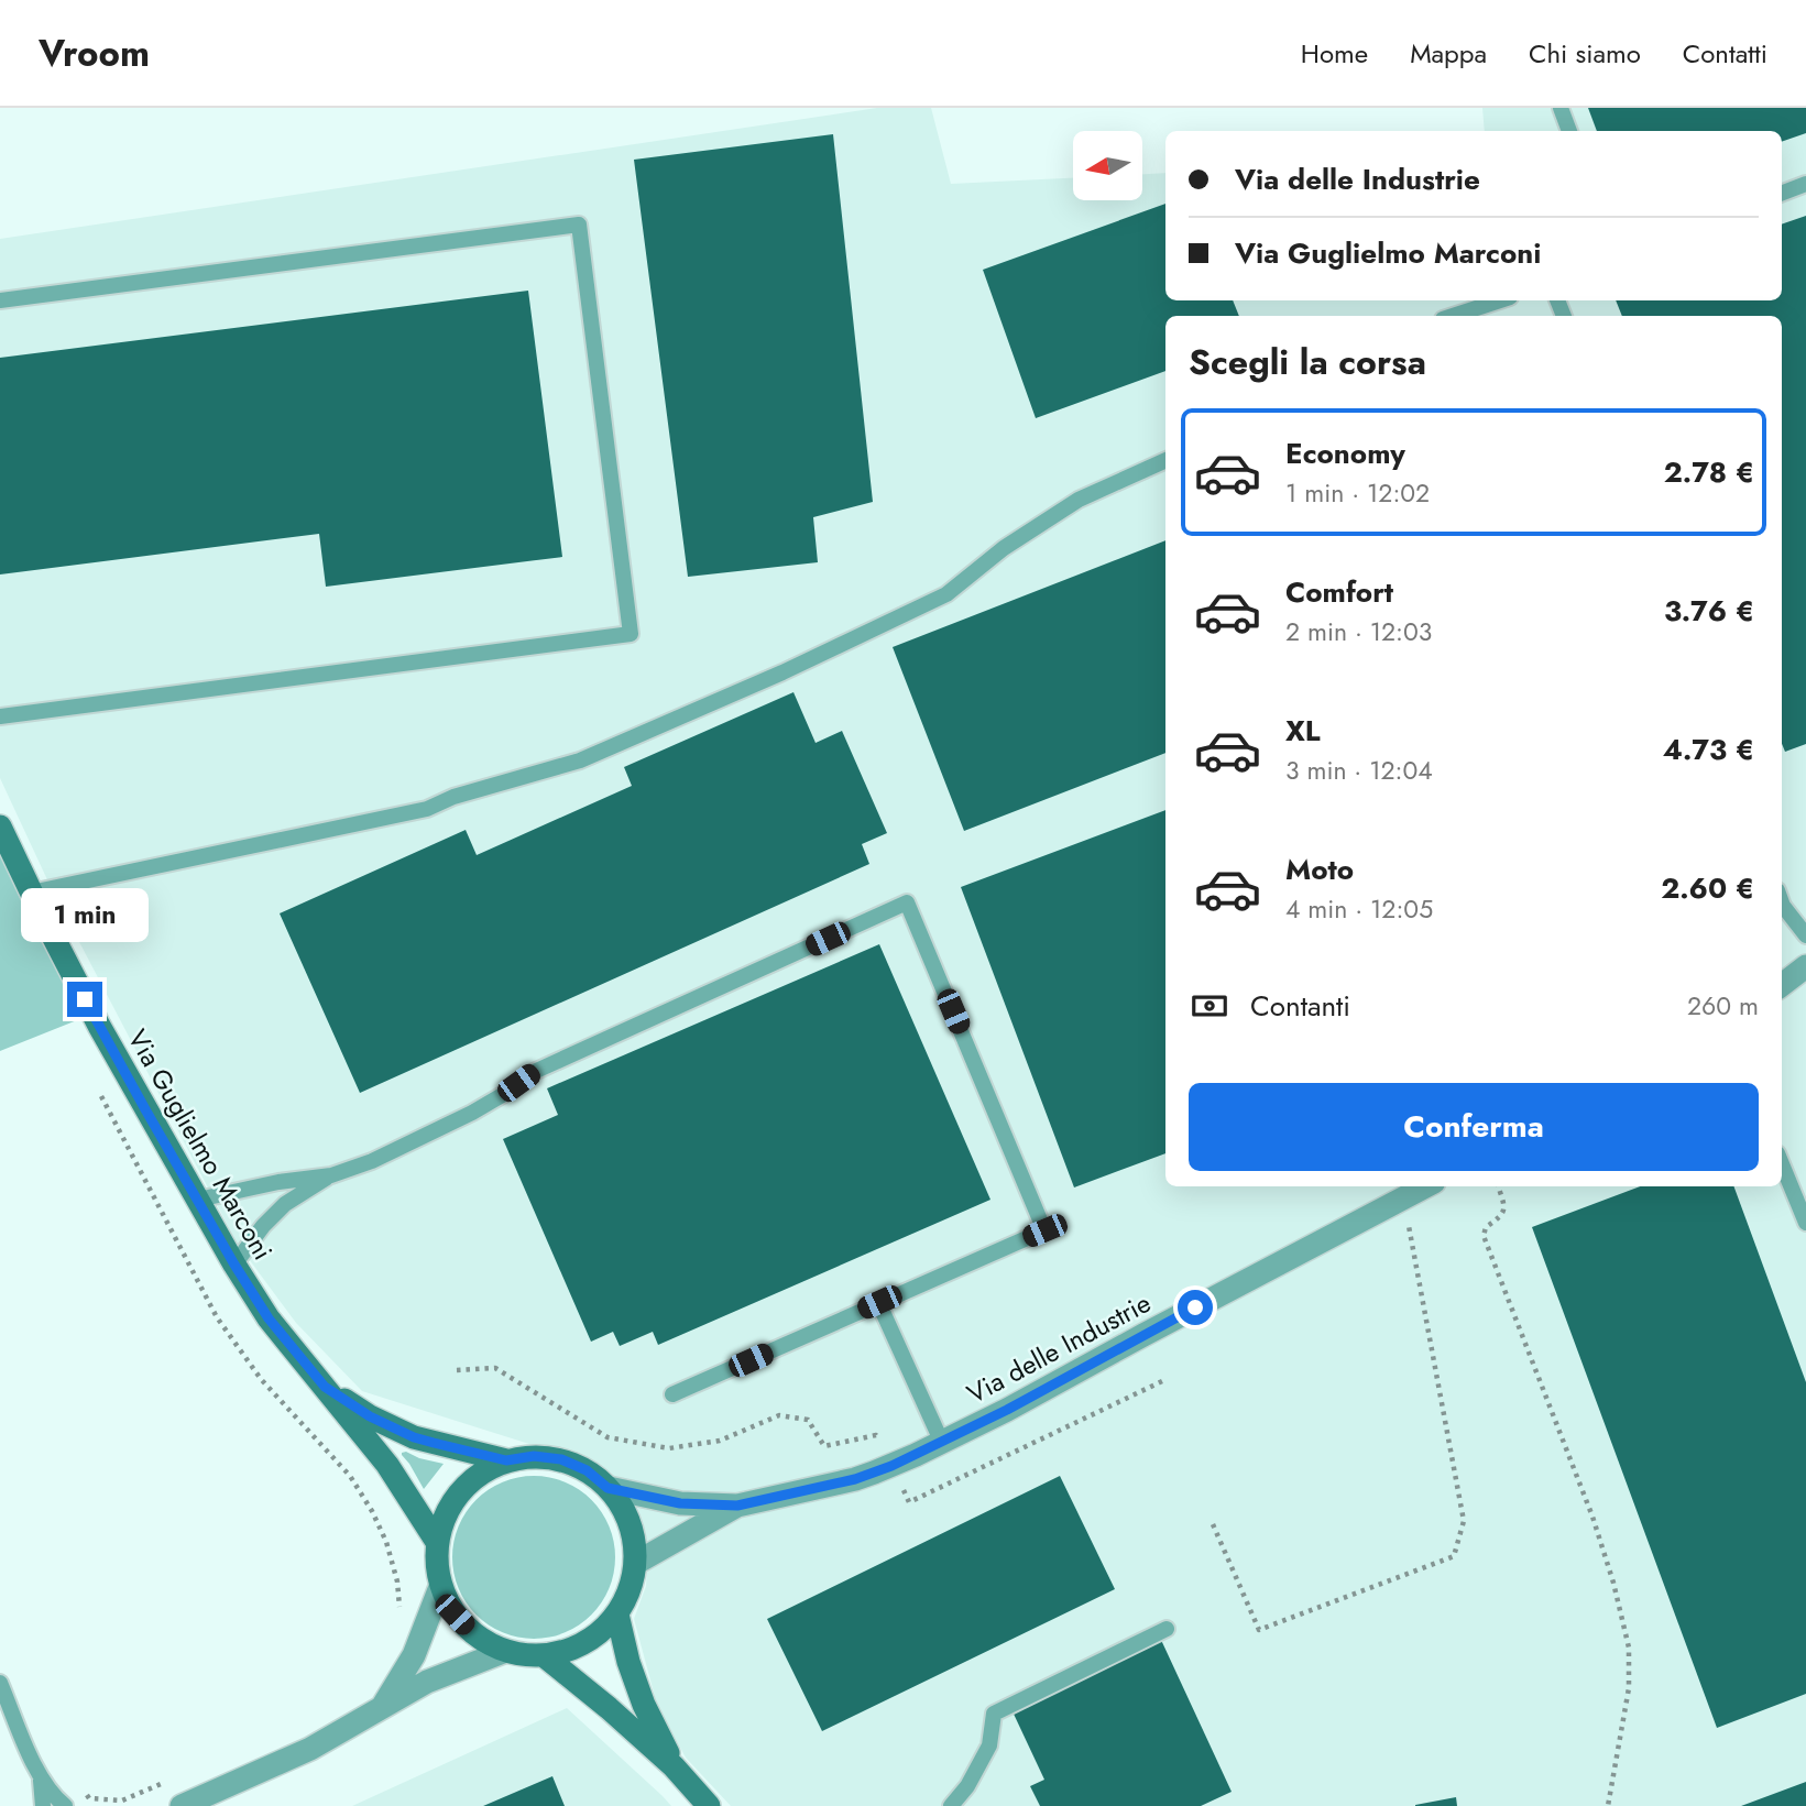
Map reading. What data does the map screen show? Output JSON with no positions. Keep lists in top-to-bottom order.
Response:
{
  "streets": {
    "street": ["Via Guglielmo Marconi", "Via delle Industrie"]
  },
  "crossings": [
    ["Via Guglielmo Marconi", "Via delle Industrie"]
  ],
  "north": "left",
  "page": {
    "header": "Vroom",
    "nav": [
      "Home",
      "Mappa",
      "Chi siamo",
      "Contatti"
    ],
    "banner": ["Via delle Industrie", "Via Guglielmo Marconi"],
    "heading": "Scegli la corsa",
    "list": [
      {
        "name": "Economy",
        "note": "1 min · 12:02",
        "value": "2.78 €"
      },
      {
        "name": "Comfort",
        "note": "2 min · 12:03",
        "value": "3.76 €"
      },
      {
        "name": "XL",
        "note": "3 min · 12:04",
        "value": "4.73 €"
      },
      {
        "name": "Moto",
        "note": "4 min · 12:05",
        "value": "2.60 €"
      }
    ],
    "bubble": "1 min",
    "pay": ["Contanti", "260 m"],
    "buttons": "Conferma"
  }
}
